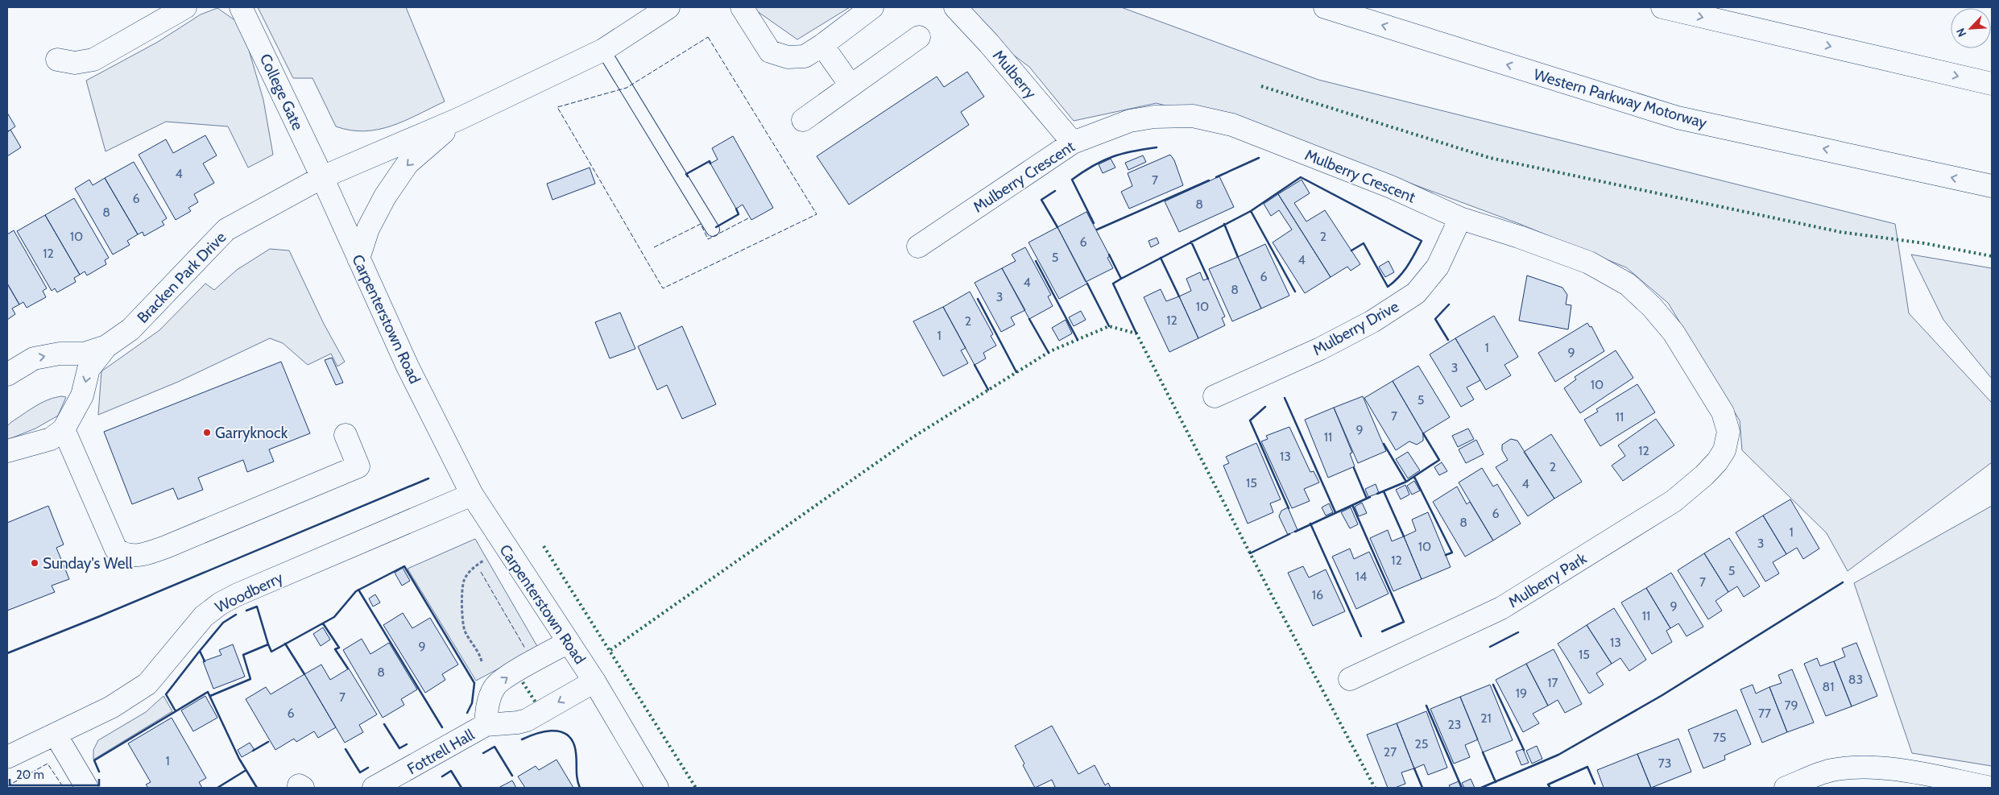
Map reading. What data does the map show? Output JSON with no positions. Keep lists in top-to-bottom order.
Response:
{
  "streets": {
    "main road": [
      "Mulberry",
      "College Gate",
      "Western Parkway Motorway",
      "Mulberry Crescent",
      "Bracken Park Drive",
      "Carpenterstown Road",
      "Mulberry Drive",
      "Mulberry Park",
      "Woodberry",
      "Fottrell Hall"
    ]
  },
  "crossings": [
    ["Mulberry", "Mulberry Crescent"],
    ["College Gate", "Bracken Park Drive"],
    ["College Gate", "Carpenterstown Road"],
    ["Mulberry Crescent", "Mulberry Drive"],
    ["Mulberry Crescent", "Mulberry Park"],
    ["Bracken Park Drive", "Carpenterstown Road"],
    ["Carpenterstown Road", "Woodberry"],
    ["Carpenterstown Road", "Fottrell Hall"]
  ],
  "places": ["Garryknock", "Sunday's Well"],
  "house_numbers": [
    "4",
    "7",
    "6",
    "8",
    "8",
    "10",
    "2",
    "6",
    "12",
    "5",
    "4",
    "6",
    "4",
    "8",
    "3",
    "10",
    "12",
    "2",
    "1",
    "1",
    "9",
    "3",
    "10",
    "5",
    "7",
    "11",
    "9",
    "11",
    "12",
    "13",
    "2",
    "15",
    "4",
    "6",
    "8",
    "1",
    "3",
    "10",
    "12",
    "5",
    "14",
    "7",
    "16",
    "9",
    "11",
    "13",
    "9",
    "15",
    "8",
    "83",
    "17",
    "81",
    "19",
    "7",
    "79",
    "6",
    "77",
    "21",
    "23",
    "75",
    "25",
    "27",
    "1",
    "73"
  ],
  "scale_bar": "20 m",
  "north": "bottom left"
}
